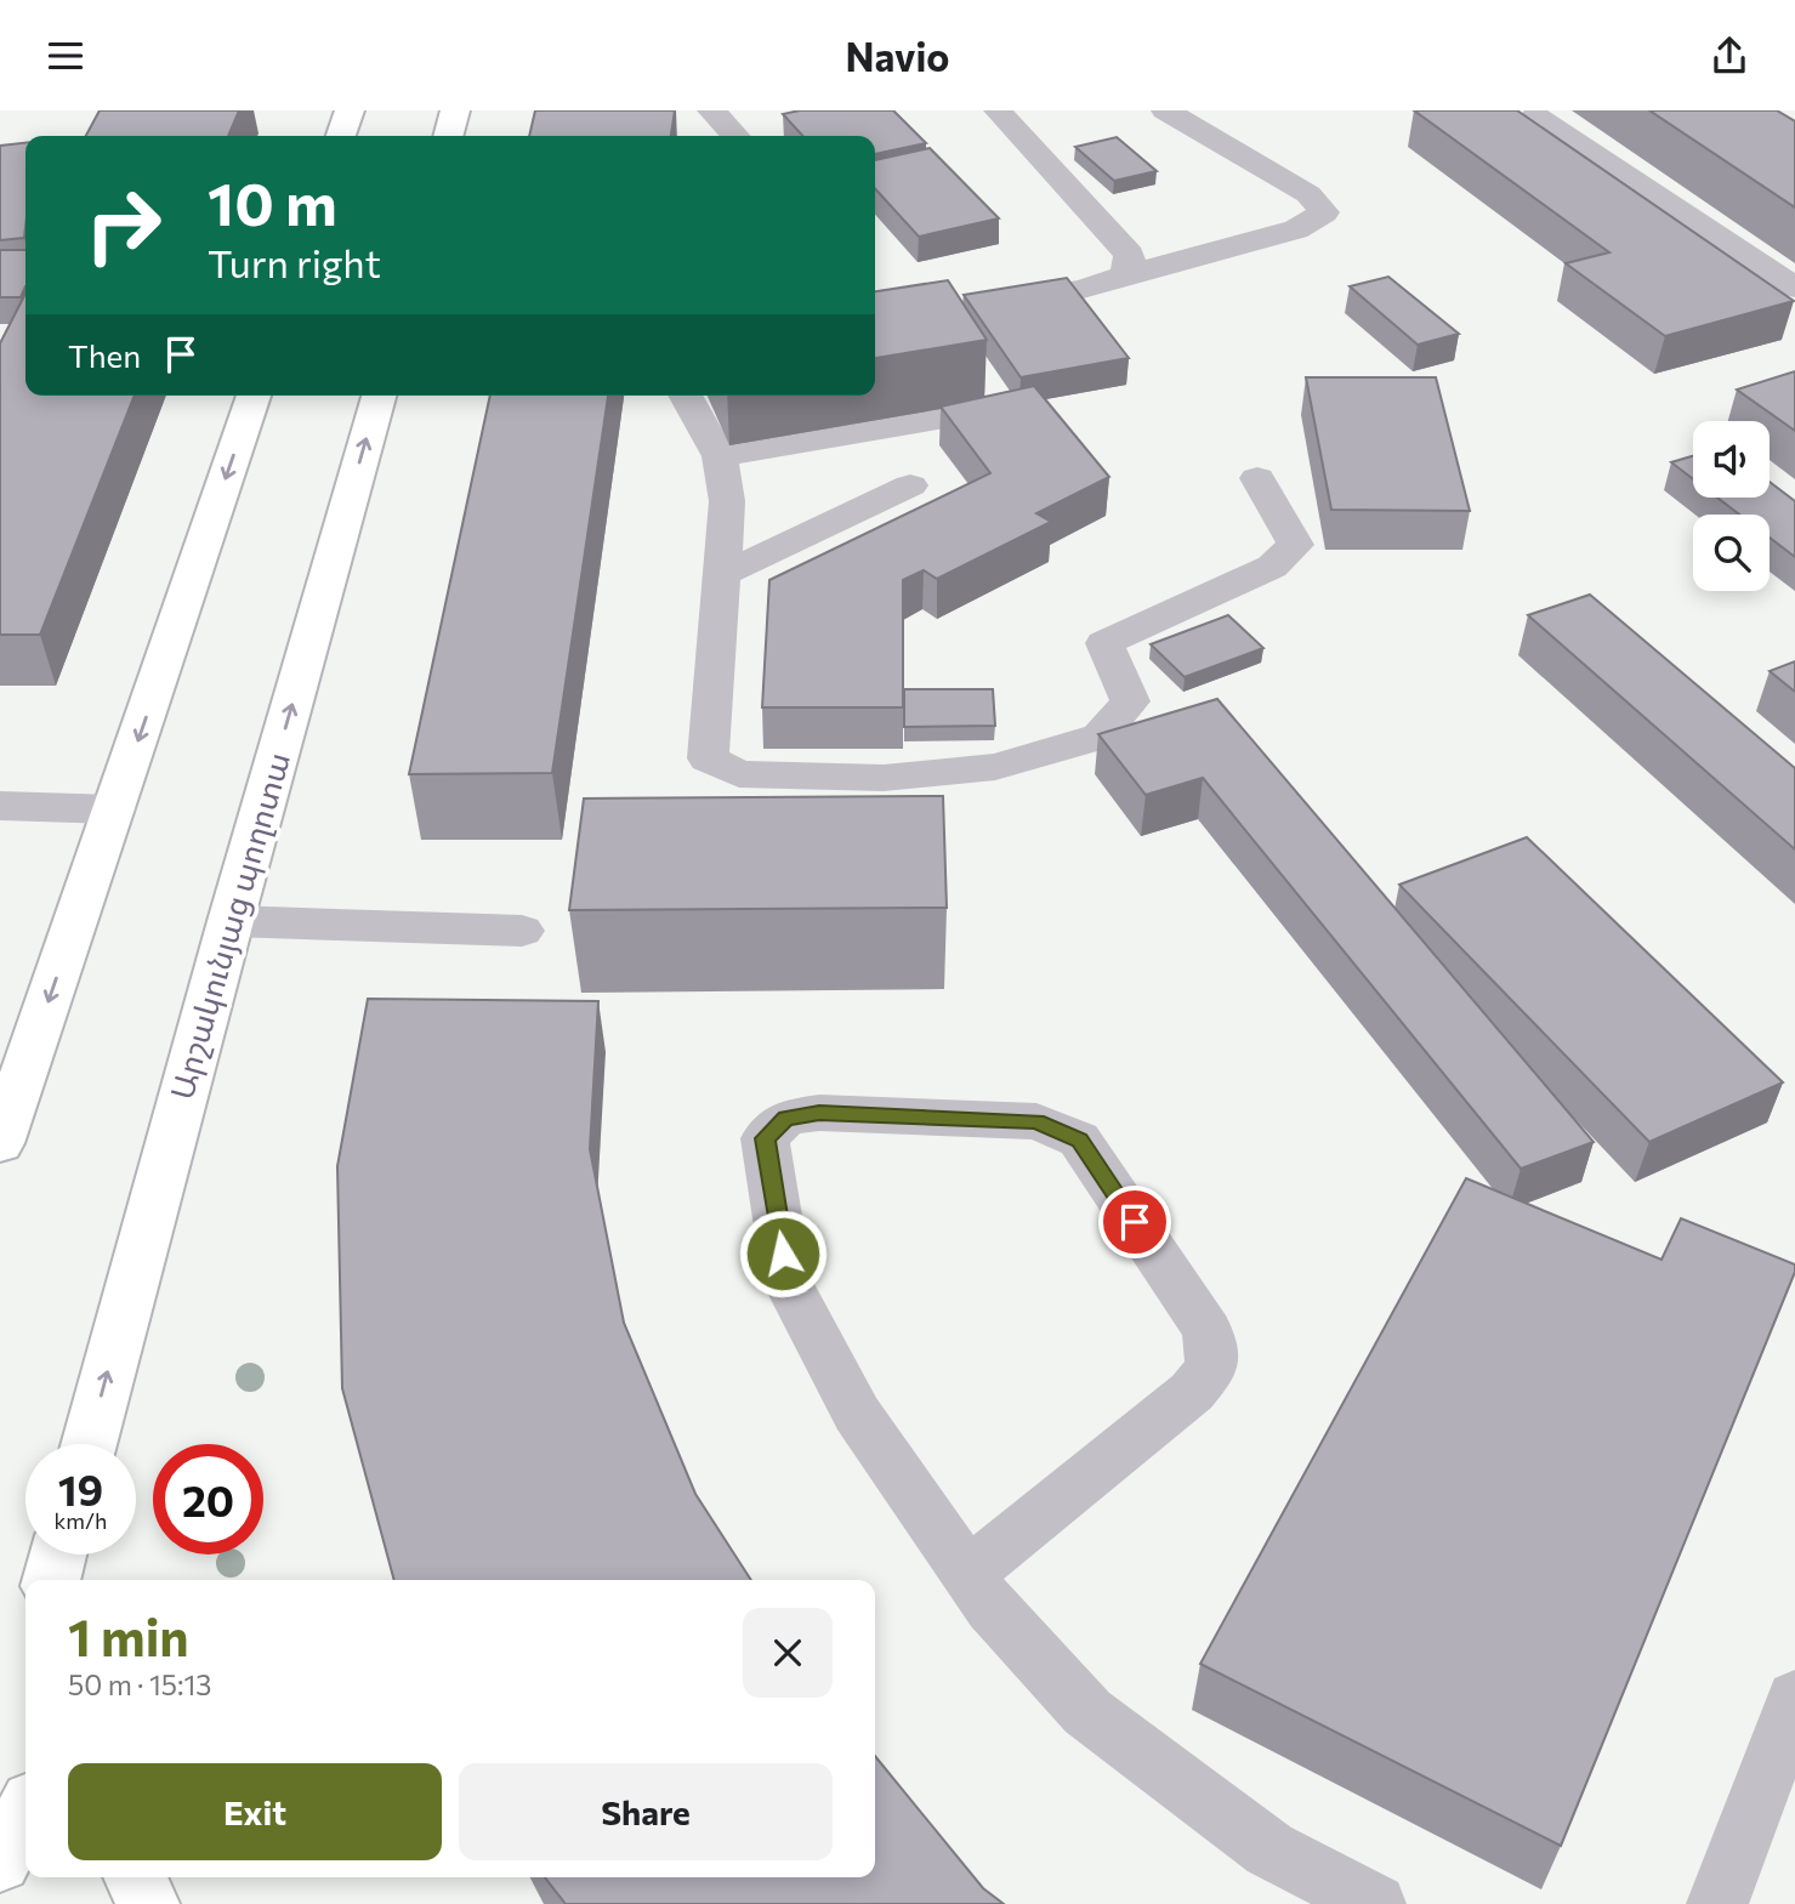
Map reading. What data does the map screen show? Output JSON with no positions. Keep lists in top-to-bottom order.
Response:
{
  "streets": {
    "main road": ["Արշակունյաց պողոտա"]
  },
  "page": {
    "header": "Navio",
    "turn": ["10 m", "Turn right"],
    "then": "Then",
    "speed": "19 km/h",
    "limit": "20",
    "heading": ["1 min", "50 m · 15:13"],
    "buttons": ["Exit", "Share"]
  }
}
